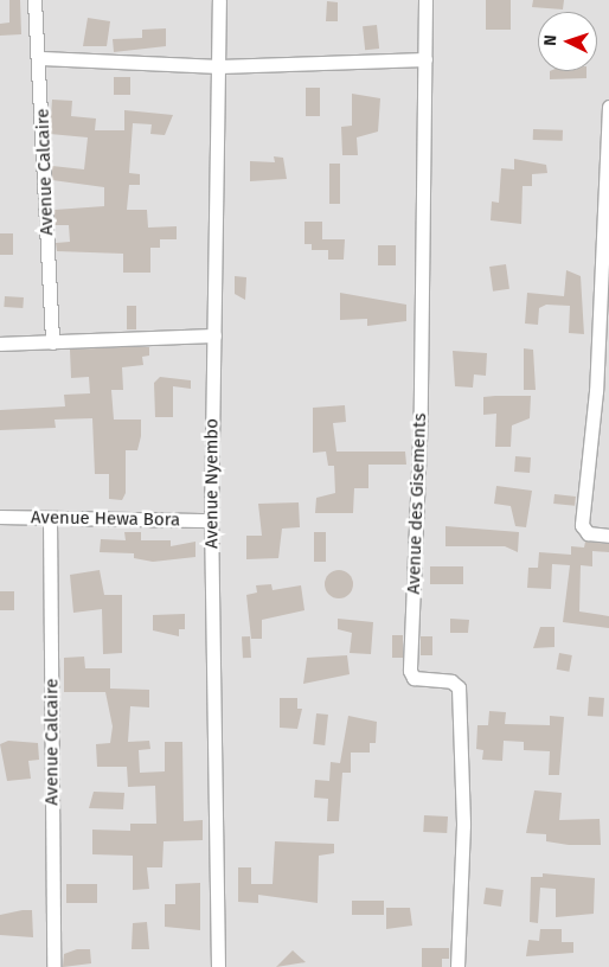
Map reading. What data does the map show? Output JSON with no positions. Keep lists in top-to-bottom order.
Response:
{
  "streets": {
    "street": [
      "Avenue Calcaire",
      "Avenue Nyembo",
      "Avenue des Gisements",
      "Avenue Hewa Bora"
    ]
  },
  "crossings": [
    ["Avenue Calcaire", "Avenue Hewa Bora"],
    ["Avenue Nyembo", "Avenue Hewa Bora"]
  ],
  "north": "left"
}
